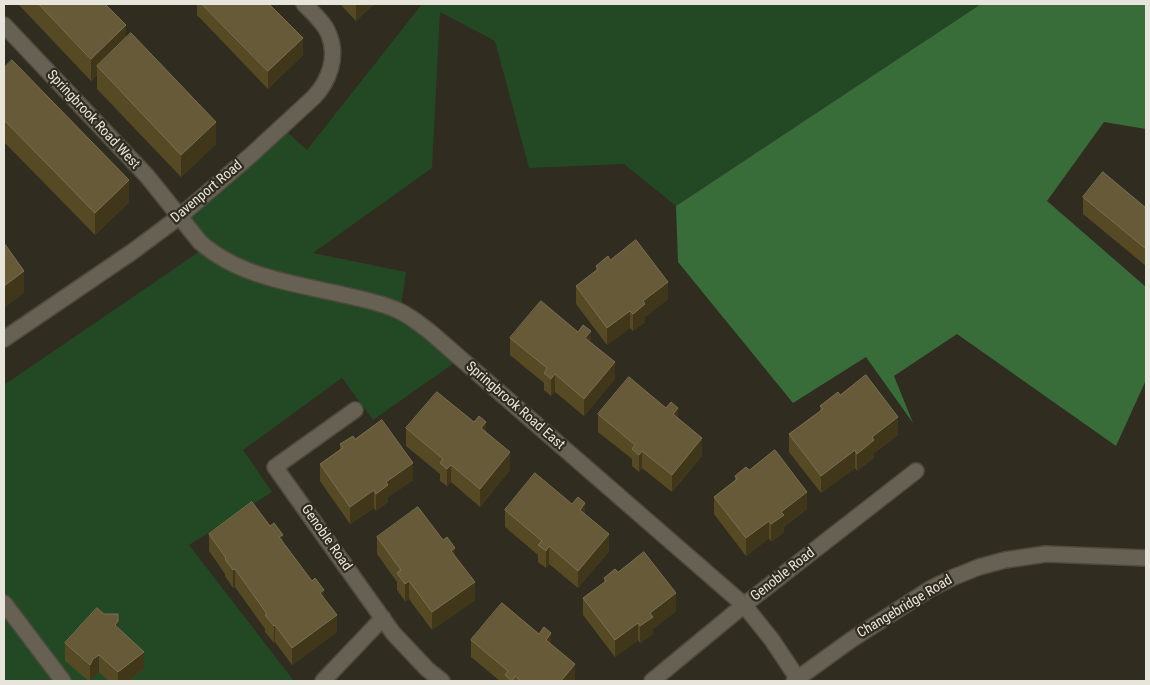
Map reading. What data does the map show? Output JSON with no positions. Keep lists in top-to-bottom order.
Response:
{
  "streets": {
    "street": [
      "Springbrook Road West",
      "Davenport Road",
      "Springbrook Road East",
      "Genoble Road",
      "Changebridge Road"
    ]
  },
  "crossings": [
    ["Springbrook Road West", "Davenport Road"],
    ["Springbrook Road West", "Springbrook Road East"],
    ["Davenport Road", "Springbrook Road East"],
    ["Springbrook Road East", "Genoble Road"],
    ["Springbrook Road East", "Changebridge Road"]
  ]
}
